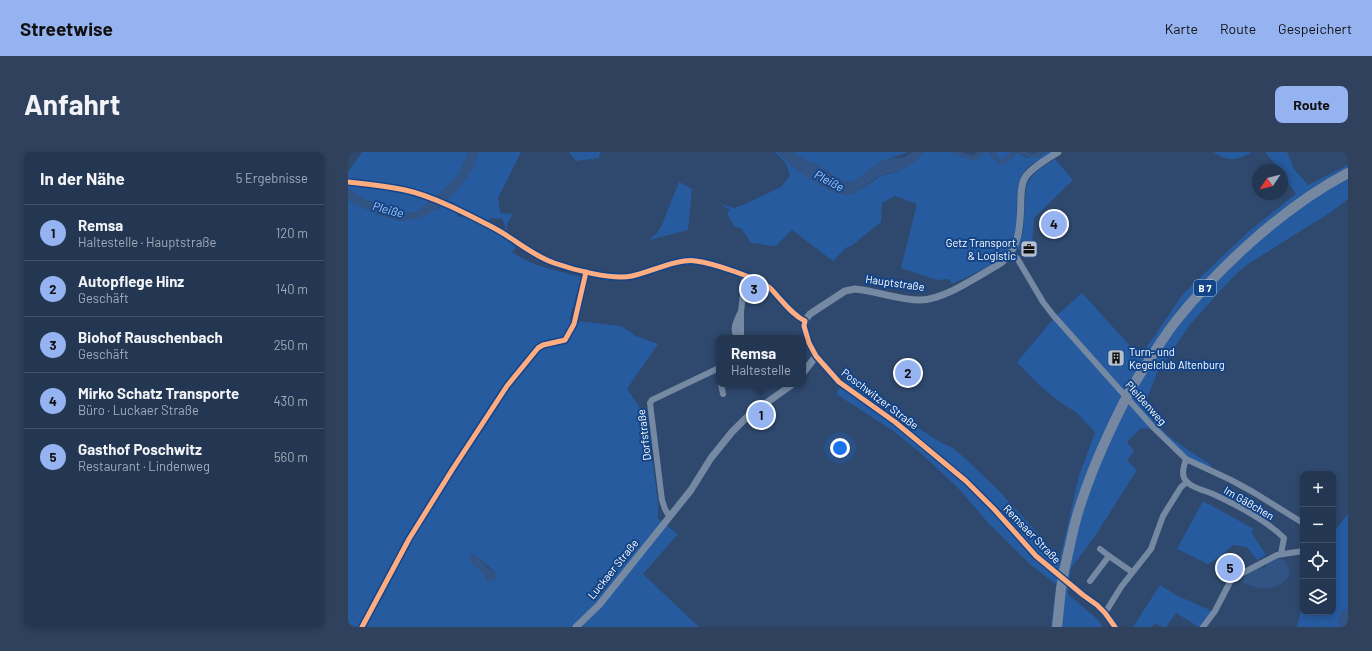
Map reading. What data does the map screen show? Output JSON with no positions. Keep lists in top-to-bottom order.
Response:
{
  "streets": {
    "highway": ["B 7"],
    "street": [
      "Hauptstraße",
      "Poschwitzer Straße",
      "Pleißenweg",
      "Dorfstraße",
      "Im Gäßchen",
      "Remsaer Straße",
      "Luckaer Straße"
    ]
  },
  "crossings": [
    ["Hauptstraße", "Pleißenweg"],
    ["Poschwitzer Straße", "Remsaer Straße"],
    ["Dorfstraße", "Luckaer Straße"]
  ],
  "water": ["Pleiße"],
  "places": {
    "office": ["Getz Transport & Logistic"],
    "building": ["Turn- und Kegelclub Altenburg"]
  },
  "north": "bottom left",
  "page": {
    "header": "Streetwise",
    "nav": ["Karte", "Route", "Gespeichert"],
    "buttons": "Route",
    "title": "Anfahrt",
    "heading": ["In der Nähe", "5 Ergebnisse"],
    "list": [
      {
        "mark": "1",
        "name": "Remsa",
        "note": "Haltestelle · Hauptstraße",
        "value": "120 m"
      },
      {
        "mark": "2",
        "name": "Autopflege Hinz",
        "note": "Geschäft",
        "value": "140 m"
      },
      {
        "mark": "3",
        "name": "Biohof Rauschenbach",
        "note": "Geschäft",
        "value": "250 m"
      },
      {
        "mark": "4",
        "name": "Mirko Schatz Transporte",
        "note": "Büro · Luckaer Straße",
        "value": "430 m"
      },
      {
        "mark": "5",
        "name": "Gasthof Poschwitz",
        "note": "Restaurant · Lindenweg",
        "value": "560 m"
      }
    ],
    "pins": [
      "4",
      "3",
      "2",
      "1",
      "5"
    ],
    "popup": ["Remsa", "Haltestelle"],
    "map_buttons": ["+", "−"]
  }
}
